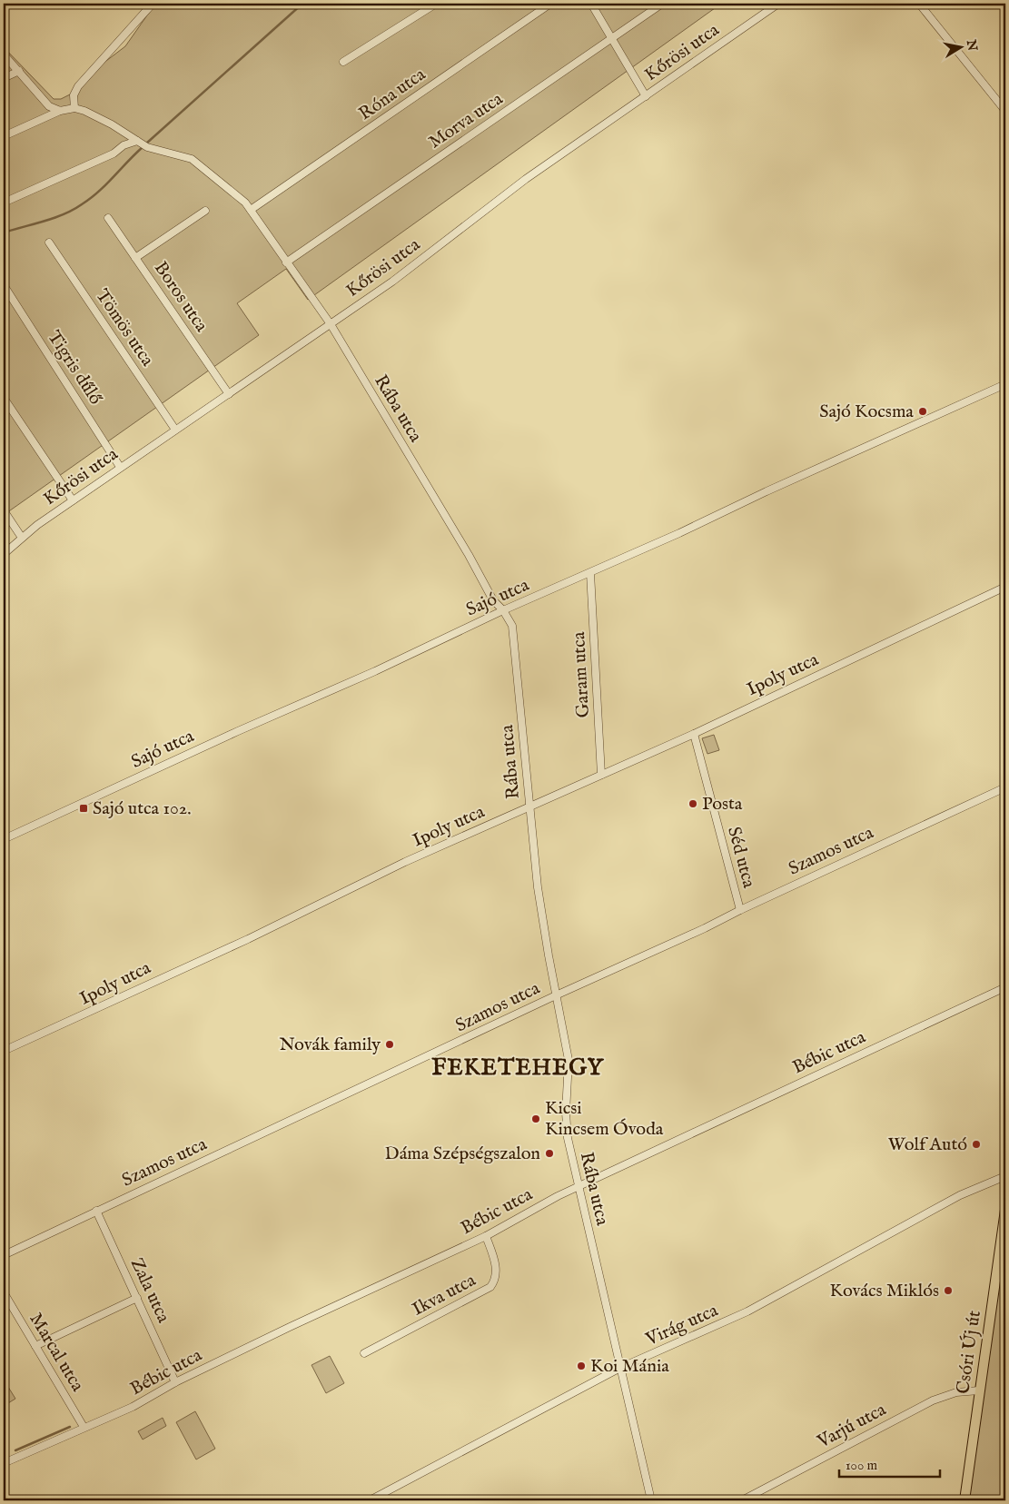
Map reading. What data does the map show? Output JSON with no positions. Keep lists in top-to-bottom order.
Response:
{
  "streets": {
    "main road": ["Csóri Új út"],
    "street": [
      "Kőrösi utca",
      "Róna utca",
      "Morva utca",
      "Boros utca",
      "Tömös utca",
      "Tigris dűlő",
      "Rába utca",
      "Sajó utca",
      "Garam utca",
      "Ipoly utca",
      "Szamos utca",
      "Séd utca",
      "Bébic utca",
      "Zala utca",
      "Ikva utca",
      "Virág utca",
      "Marcal utca",
      "Varjú utca"
    ]
  },
  "crossings": [
    ["Kőrösi utca", "Boros utca"],
    ["Kőrösi utca", "Tömös utca"],
    ["Kőrösi utca", "Tigris dűlő"],
    ["Kőrösi utca", "Rába utca"],
    ["Róna utca", "Rába utca"],
    ["Morva utca", "Rába utca"],
    ["Rába utca", "Sajó utca"],
    ["Rába utca", "Ipoly utca"],
    ["Rába utca", "Szamos utca"],
    ["Rába utca", "Bébic utca"],
    ["Rába utca", "Virág utca"],
    ["Sajó utca", "Garam utca"],
    ["Garam utca", "Ipoly utca"],
    ["Ipoly utca", "Séd utca"],
    ["Szamos utca", "Séd utca"],
    ["Szamos utca", "Zala utca"],
    ["Bébic utca", "Zala utca"],
    ["Bébic utca", "Ikva utca"],
    ["Bébic utca", "Marcal utca"],
    ["Csóri Új út", "Varjú utca"]
  ],
  "districts": ["FEKETEHEGY"],
  "places": {
    "other": [
      "Sajó Kocsma",
      "Posta",
      "Novák family",
      "Kicsi Kincsem Óvoda",
      "Wolf Autó",
      "Dáma Szépségszalon",
      "Kovács Miklós",
      "Koi Mánia"
    ],
    "transit": ["Sajó utca 102."]
  },
  "scale_bar": "100 m",
  "north": "right"
}
